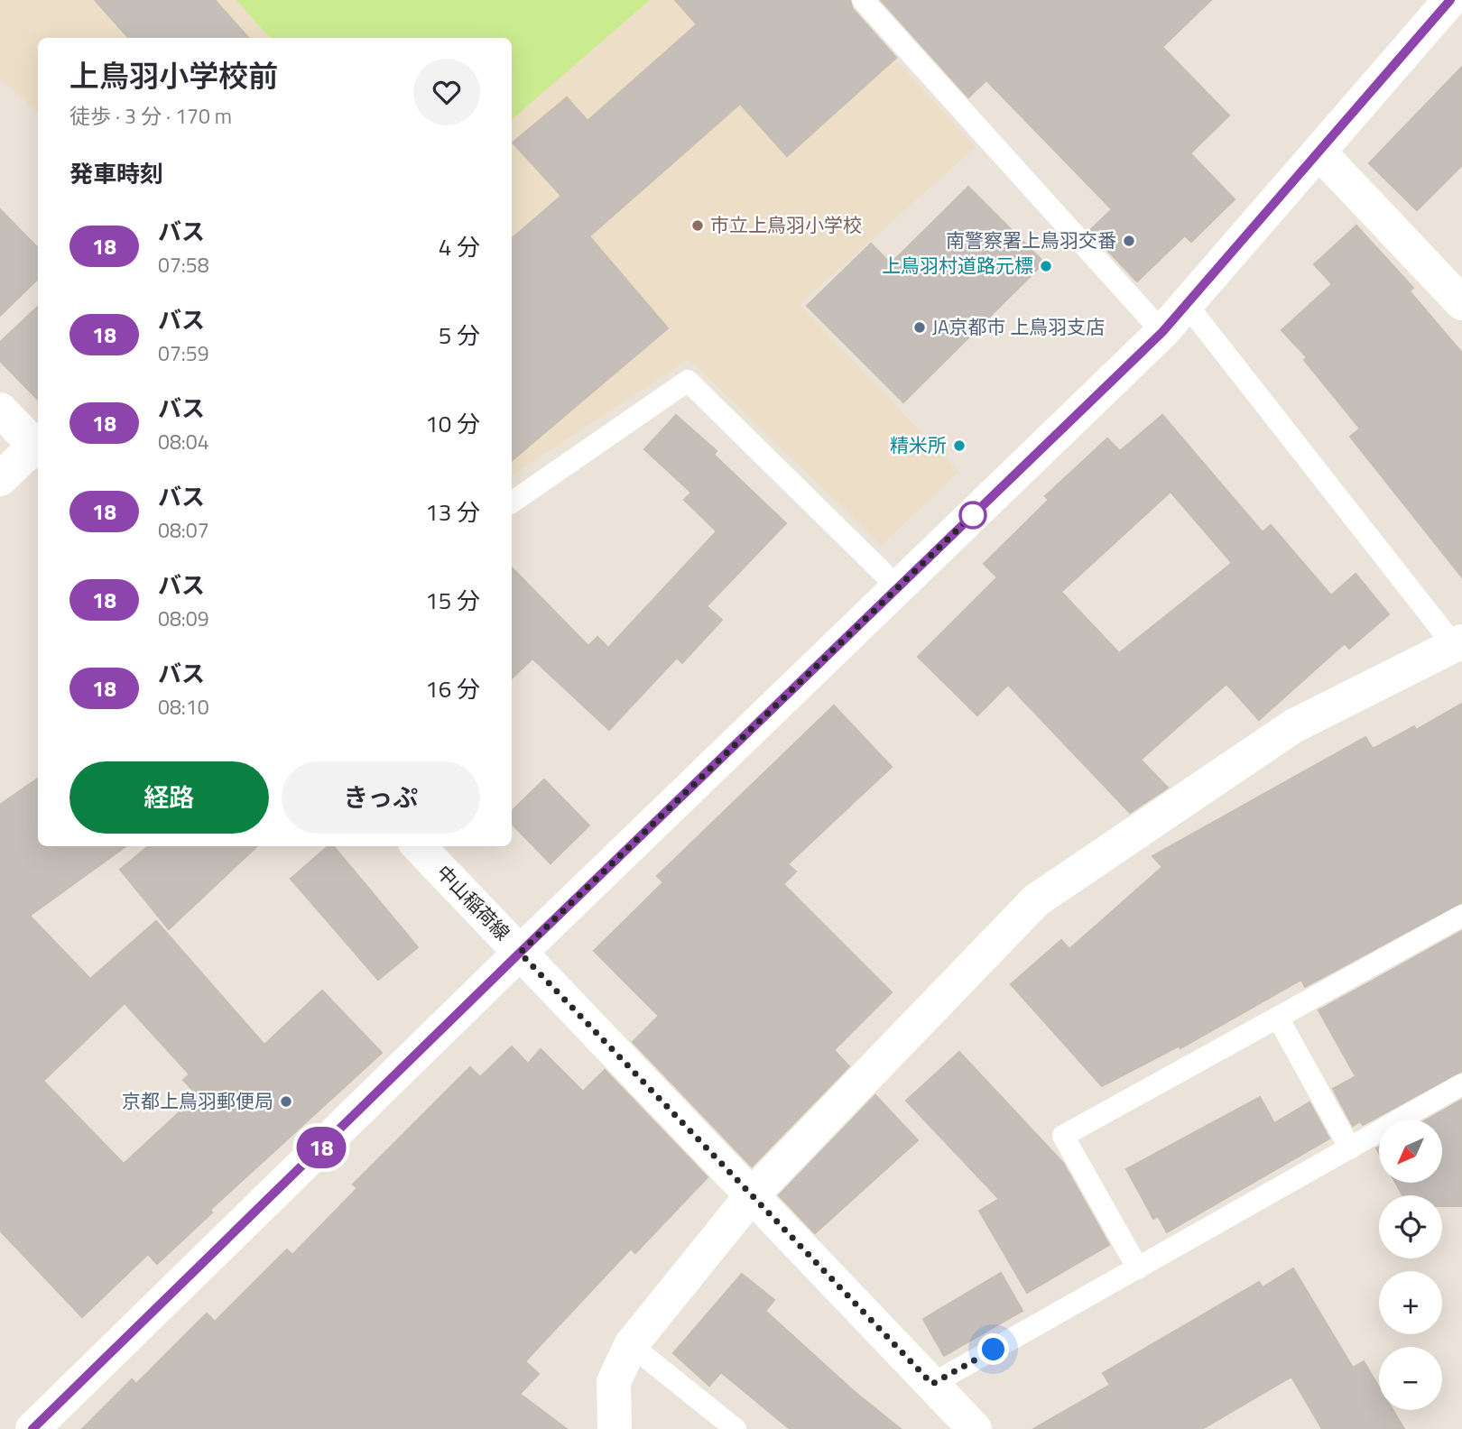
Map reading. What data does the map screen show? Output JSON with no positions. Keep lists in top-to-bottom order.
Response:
{
  "streets": {
    "street": ["中山稲荷線"]
  },
  "places": [
    "市立上鳥羽小学校",
    "南警察署上鳥羽交番",
    "上鳥羽村道路元標",
    "JA京都市 上鳥羽支店",
    "精米所",
    "京都上鳥羽郵便局"
  ],
  "lines": ["bus line 18"],
  "north": "bottom left",
  "page": {
    "on_map": "18",
    "heading": [
      ["上鳥羽小学校前", "徒歩 · 3 分 · 170 m"],
      "発車時刻"
    ],
    "list": [
      {
        "mark": "18",
        "name": "バス",
        "note": "07:58",
        "value": "4 分"
      },
      {
        "mark": "18",
        "name": "バス",
        "note": "07:59",
        "value": "5 分"
      },
      {
        "mark": "18",
        "name": "バス",
        "note": "08:04",
        "value": "10 分"
      },
      {
        "mark": "18",
        "name": "バス",
        "note": "08:07",
        "value": "13 分"
      },
      {
        "mark": "18",
        "name": "バス",
        "note": "08:09",
        "value": "15 分"
      },
      {
        "mark": "18",
        "name": "バス",
        "note": "08:10",
        "value": "16 分"
      }
    ],
    "buttons": ["経路", "きっぷ"],
    "map_buttons": ["+", "−"]
  }
}
